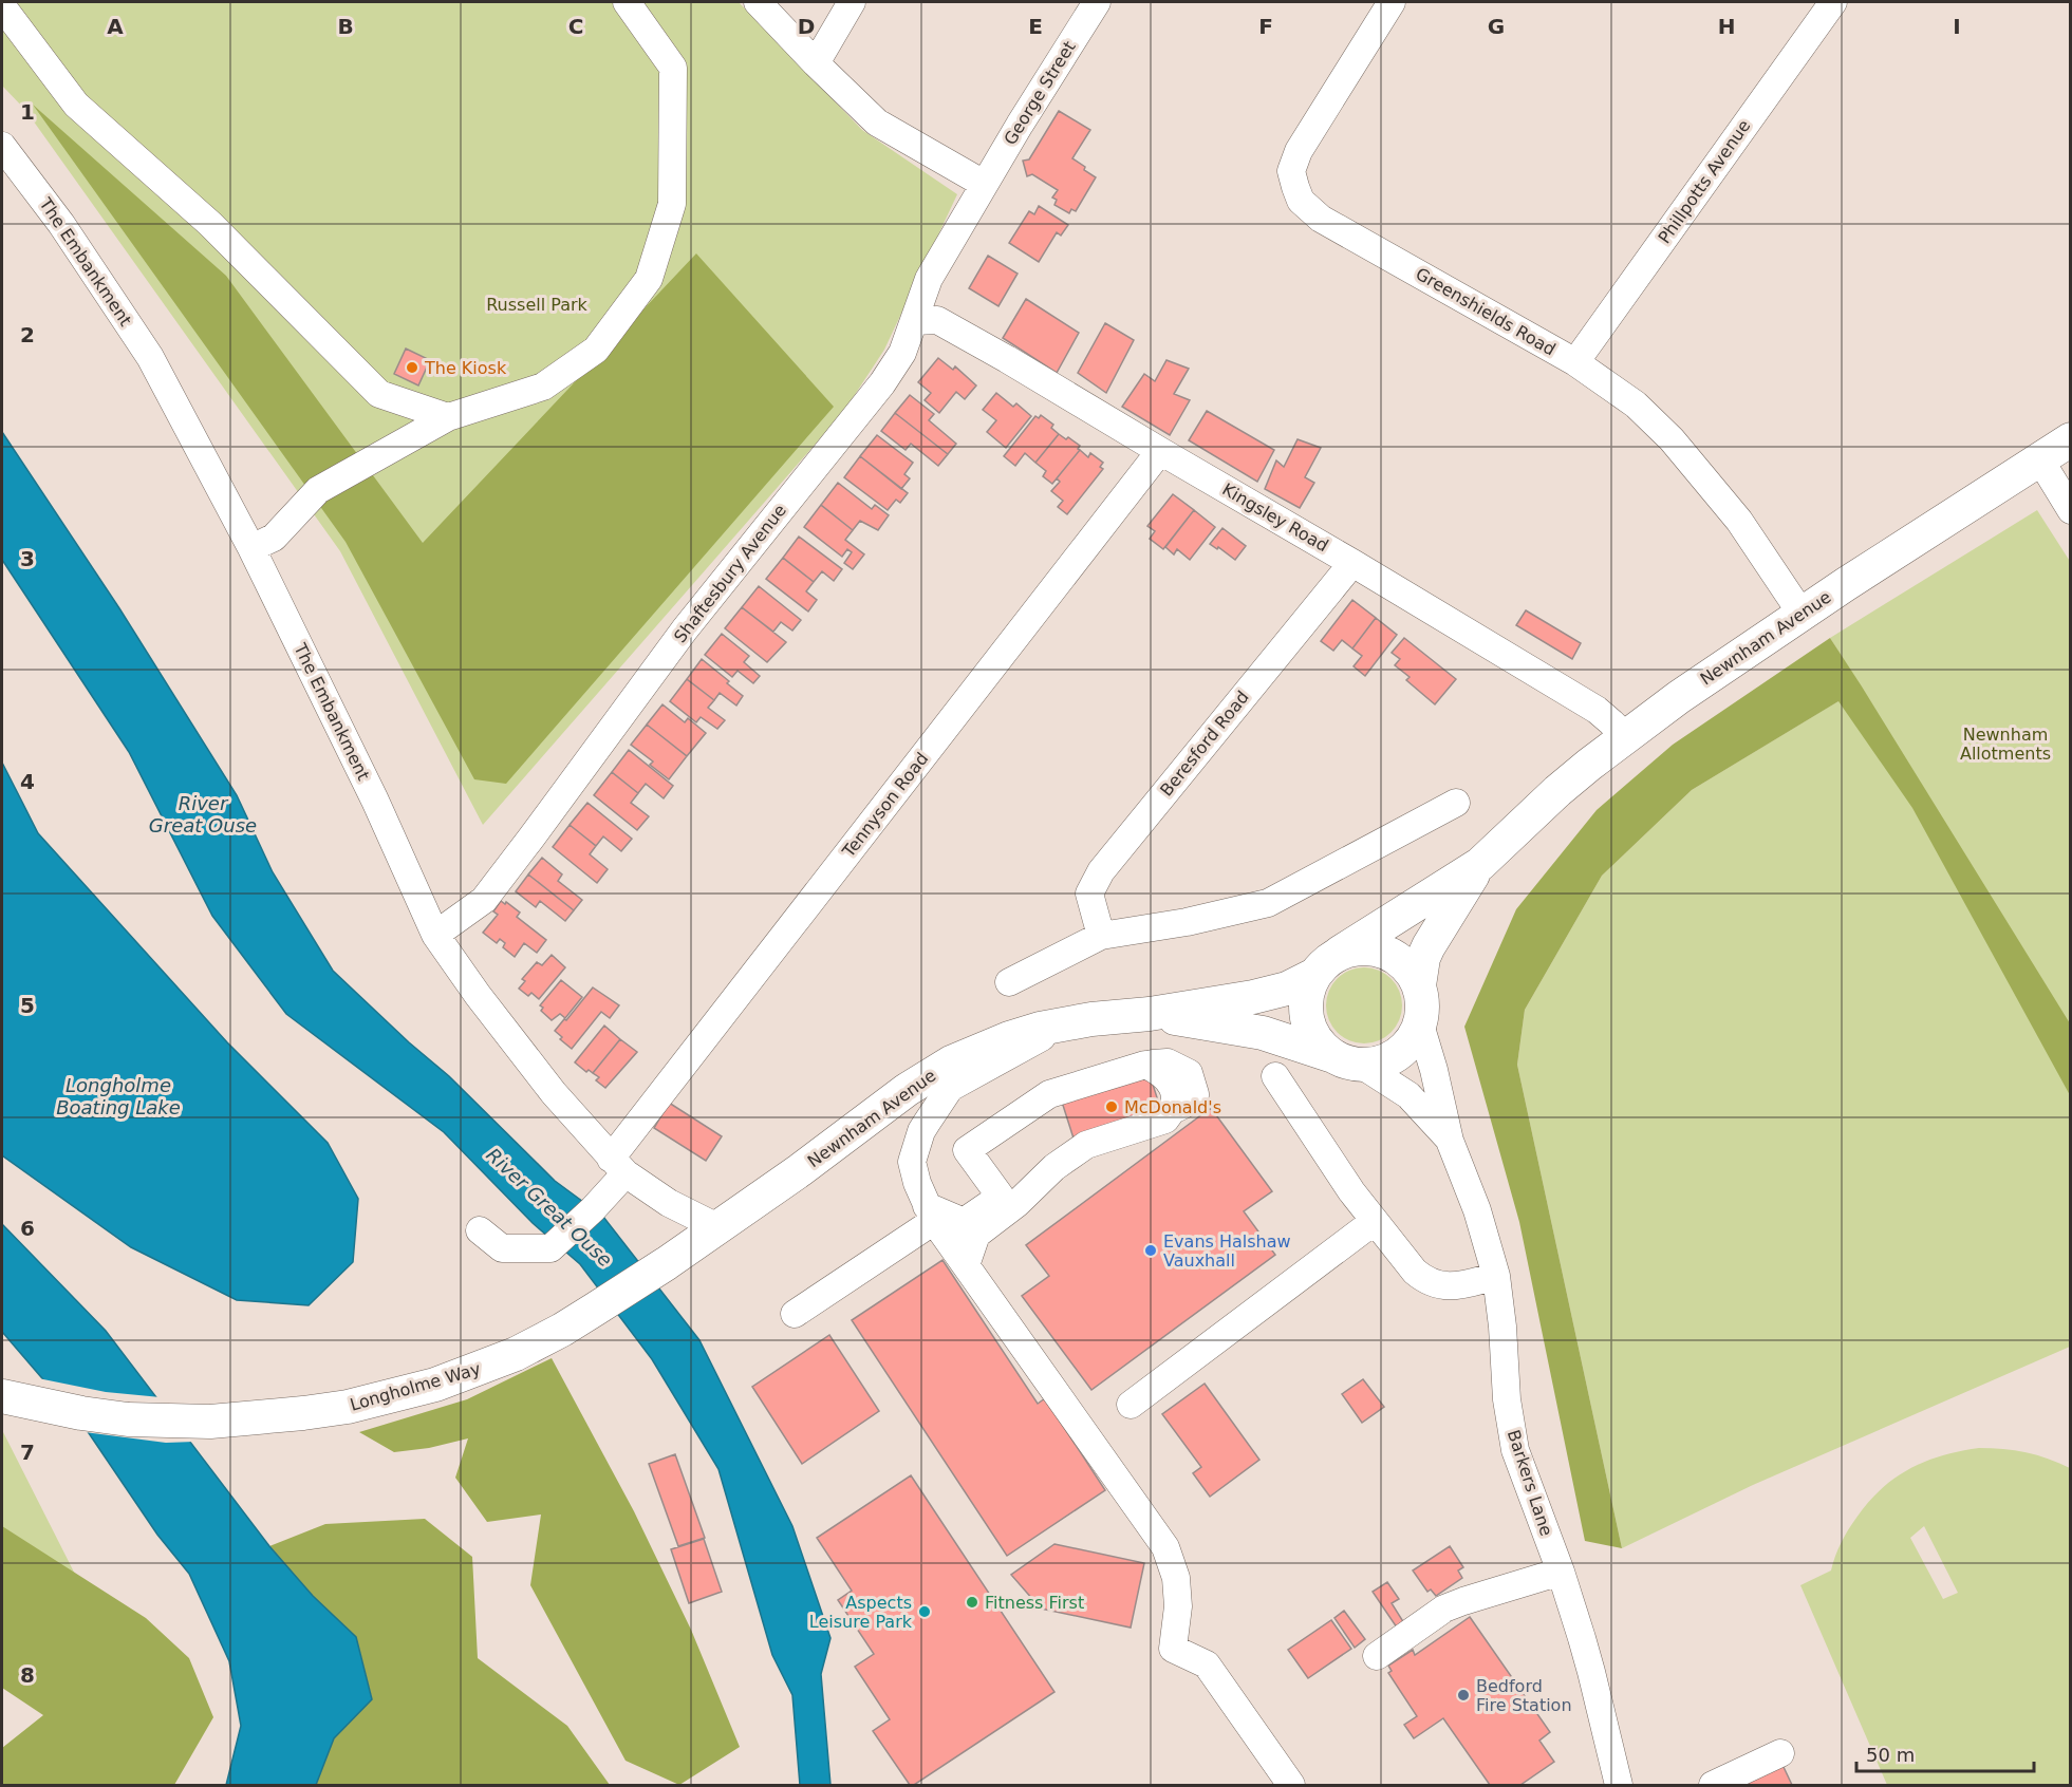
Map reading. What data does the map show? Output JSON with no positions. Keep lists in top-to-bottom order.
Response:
{
  "streets": {
    "main road": ["Newnham Avenue", "Longholme Way"],
    "street": [
      "George Street",
      "Phillpotts Avenue",
      "The Embankment",
      "Greenshields Road",
      "Kingsley Road",
      "Shaftesbury Avenue",
      "Beresford Road",
      "Tennyson Road",
      "Barkers Lane"
    ]
  },
  "crossings": [
    ["George Street", "Shaftesbury Avenue"],
    ["Phillpotts Avenue", "Greenshields Road"],
    ["The Embankment", "Shaftesbury Avenue"],
    ["The Embankment", "Newnham Avenue"],
    ["The Embankment", "Tennyson Road"],
    ["The Embankment", "Longholme Way"],
    ["Greenshields Road", "Newnham Avenue"],
    ["Kingsley Road", "Shaftesbury Avenue"],
    ["Kingsley Road", "Newnham Avenue"],
    ["Kingsley Road", "Beresford Road"],
    ["Kingsley Road", "Tennyson Road"],
    ["Newnham Avenue", "Longholme Way"],
    ["Newnham Avenue", "Barkers Lane"]
  ],
  "water": ["River Great Ouse", "Longholme Boating Lake"],
  "parks": ["Russell Park", "Newnham Allotments"],
  "places": [
    "The Kiosk",
    "McDonald's",
    "Evans Halshaw Vauxhall",
    "Fitness First",
    "Aspects Leisure Park",
    "Bedford Fire Station"
  ],
  "scale_bar": "50 m",
  "grid": {
    "columns": [
      "A",
      "B",
      "C",
      "D",
      "E",
      "F",
      "G",
      "H",
      "I"
    ],
    "rows": [
      "1",
      "2",
      "3",
      "4",
      "5",
      "6",
      "7",
      "8"
    ]
  }
}
